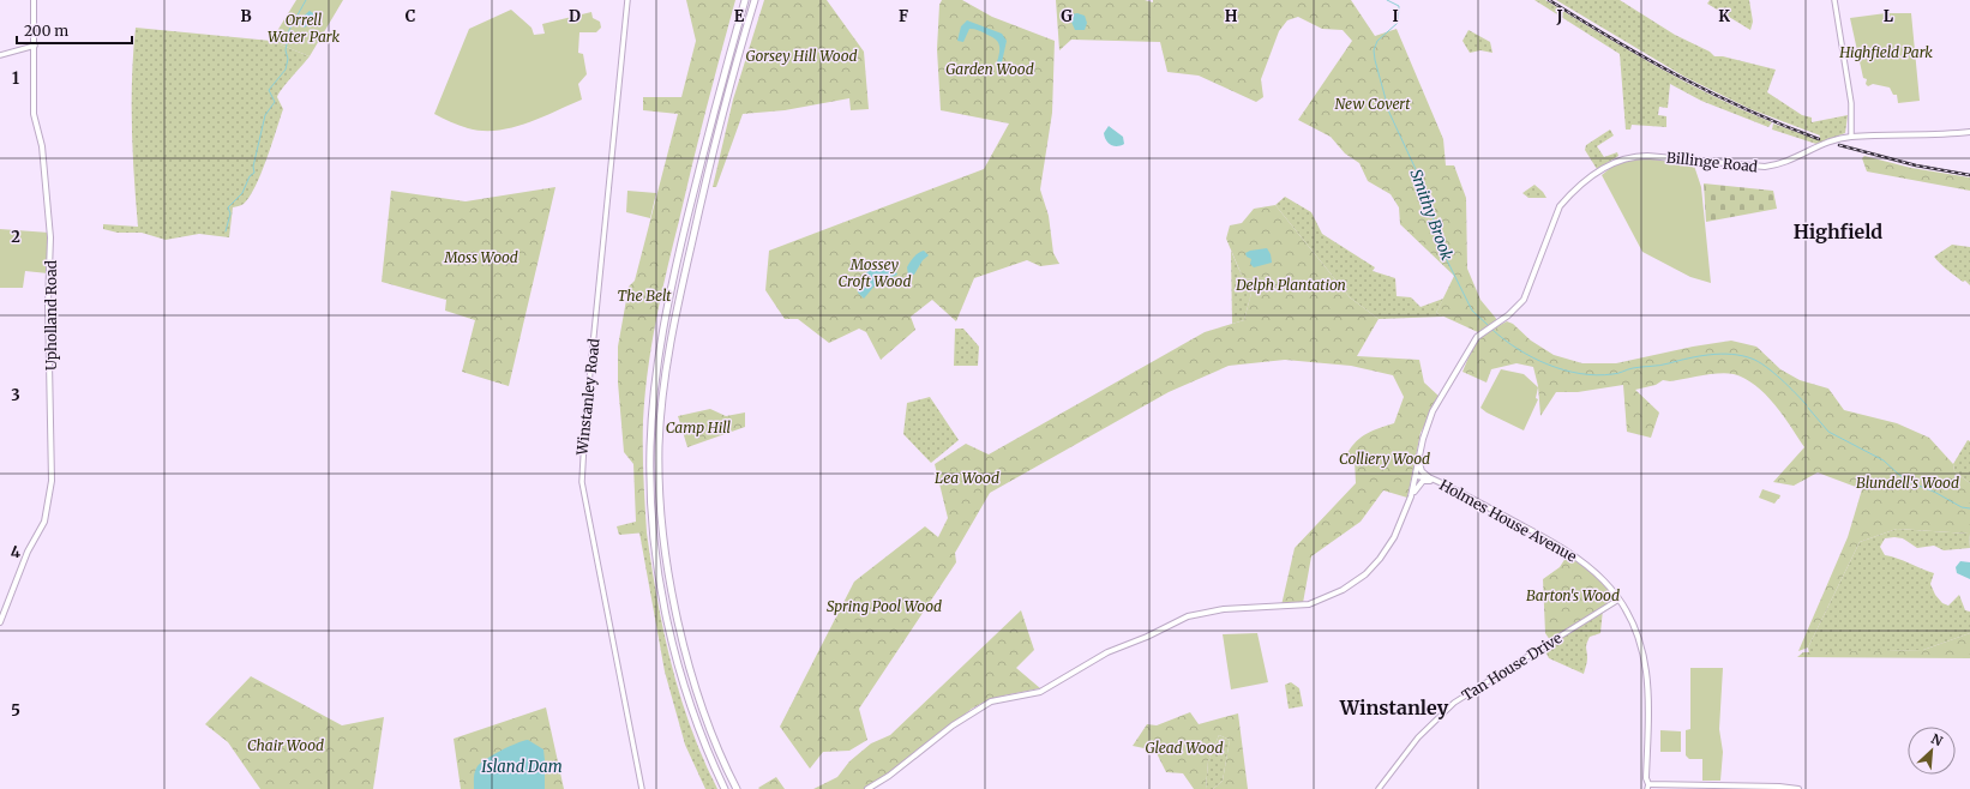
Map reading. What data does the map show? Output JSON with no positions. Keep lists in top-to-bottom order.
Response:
{
  "streets": {
    "main road": ["Billinge Road", "Upholland Road", "Holmes House Avenue"],
    "street": ["Winstanley Road", "Tan House Drive"]
  },
  "crossings": [
    ["Billinge Road", "Holmes House Avenue"],
    ["Holmes House Avenue", "Tan House Drive"]
  ],
  "districts": ["Highfield", "Winstanley"],
  "water": ["Smithy Brook", "Island Dam"],
  "parks": [
    "Orrell Water Park",
    "Highfield Park",
    "Gorsey Hill Wood",
    "Garden Wood",
    "New Covert",
    "Moss Wood",
    "Mossey Croft Wood",
    "Delph Plantation",
    "The Belt",
    "Camp Hill",
    "Colliery Wood",
    "Lea Wood",
    "Blundell's Wood",
    "Barton's Wood",
    "Spring Pool Wood",
    "Chair Wood",
    "Glead Wood"
  ],
  "scale_bar": "200 m",
  "north": "top right",
  "grid": {
    "columns": [
      "B",
      "C",
      "D",
      "E",
      "F",
      "G",
      "H",
      "I",
      "J",
      "K",
      "L"
    ],
    "rows": [
      "1",
      "2",
      "3",
      "4",
      "5"
    ]
  }
}
